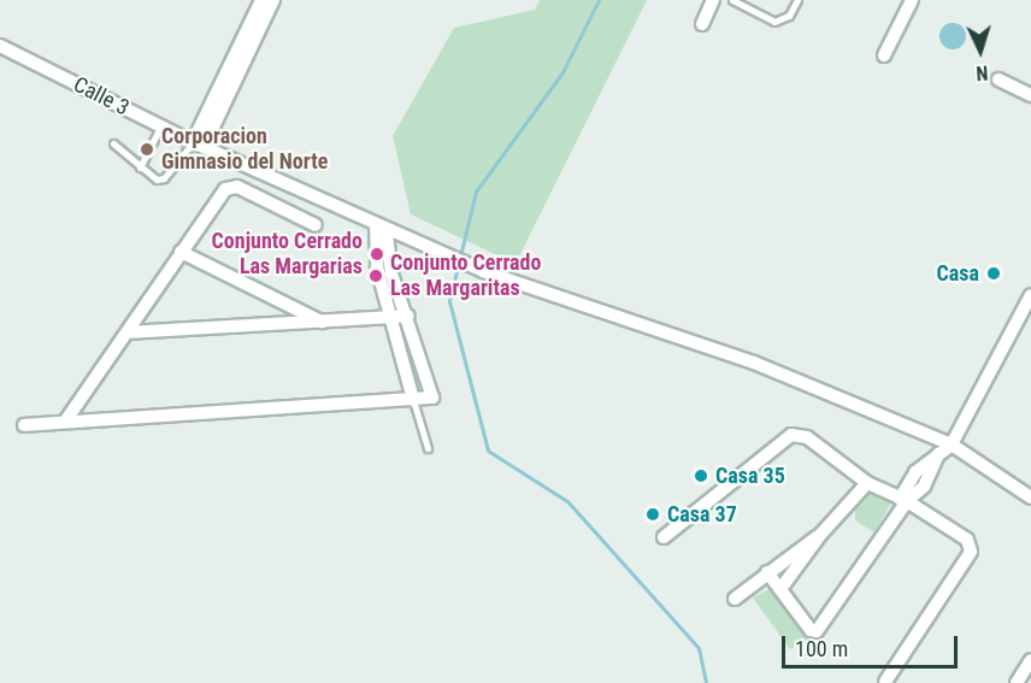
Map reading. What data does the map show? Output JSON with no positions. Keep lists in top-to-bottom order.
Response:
{
  "streets": {
    "street": ["Calle 3"]
  },
  "places": [
    "Corporacion Gimnasio del Norte",
    "Conjunto Cerrado Las Margarias",
    "Casa",
    "Conjunto Cerrado Las Margaritas",
    "Casa 35",
    "Casa 37"
  ],
  "scale_bar": "100 m",
  "north": "bottom"
}
